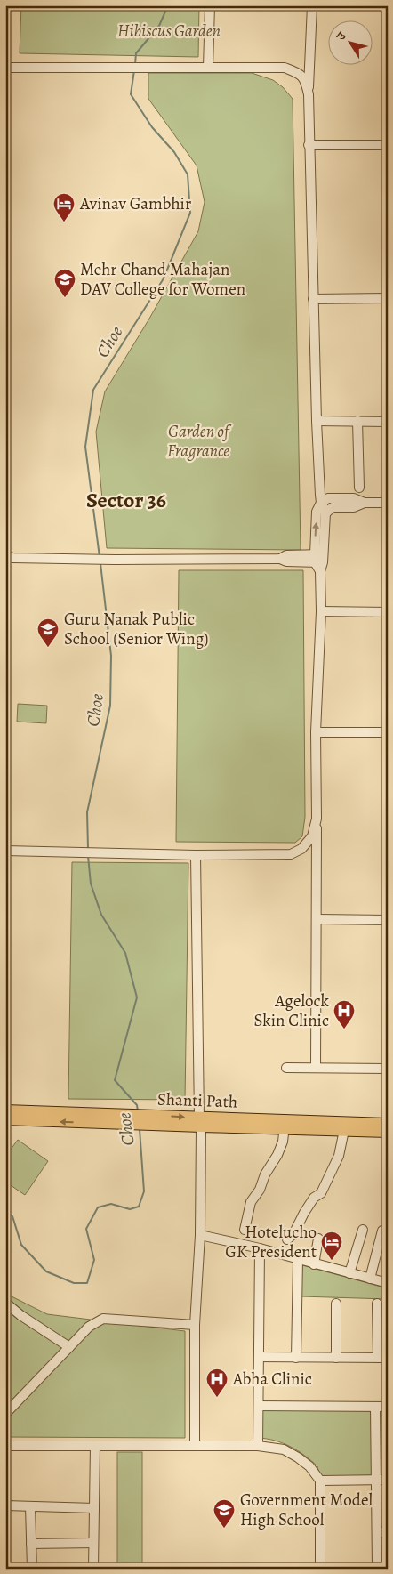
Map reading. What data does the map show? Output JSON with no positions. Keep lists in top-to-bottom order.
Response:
{
  "streets": {
    "main road": ["Shanti Path"]
  },
  "districts": ["Sector 36"],
  "water": ["Choe"],
  "parks": ["Hibiscus Garden", "Garden of Fragrance"],
  "places": {
    "hotel": ["Avinav Gambhir", "Hotelucho GK President"],
    "school or university": ["Mehr Chand Mahajan DAV College for Women", "Guru Nanak Public School (Senior Wing)", "Government Model High School"],
    "hospital": ["Agelock Skin Clinic", "Abha Clinic"]
  },
  "north": "top left"
}
